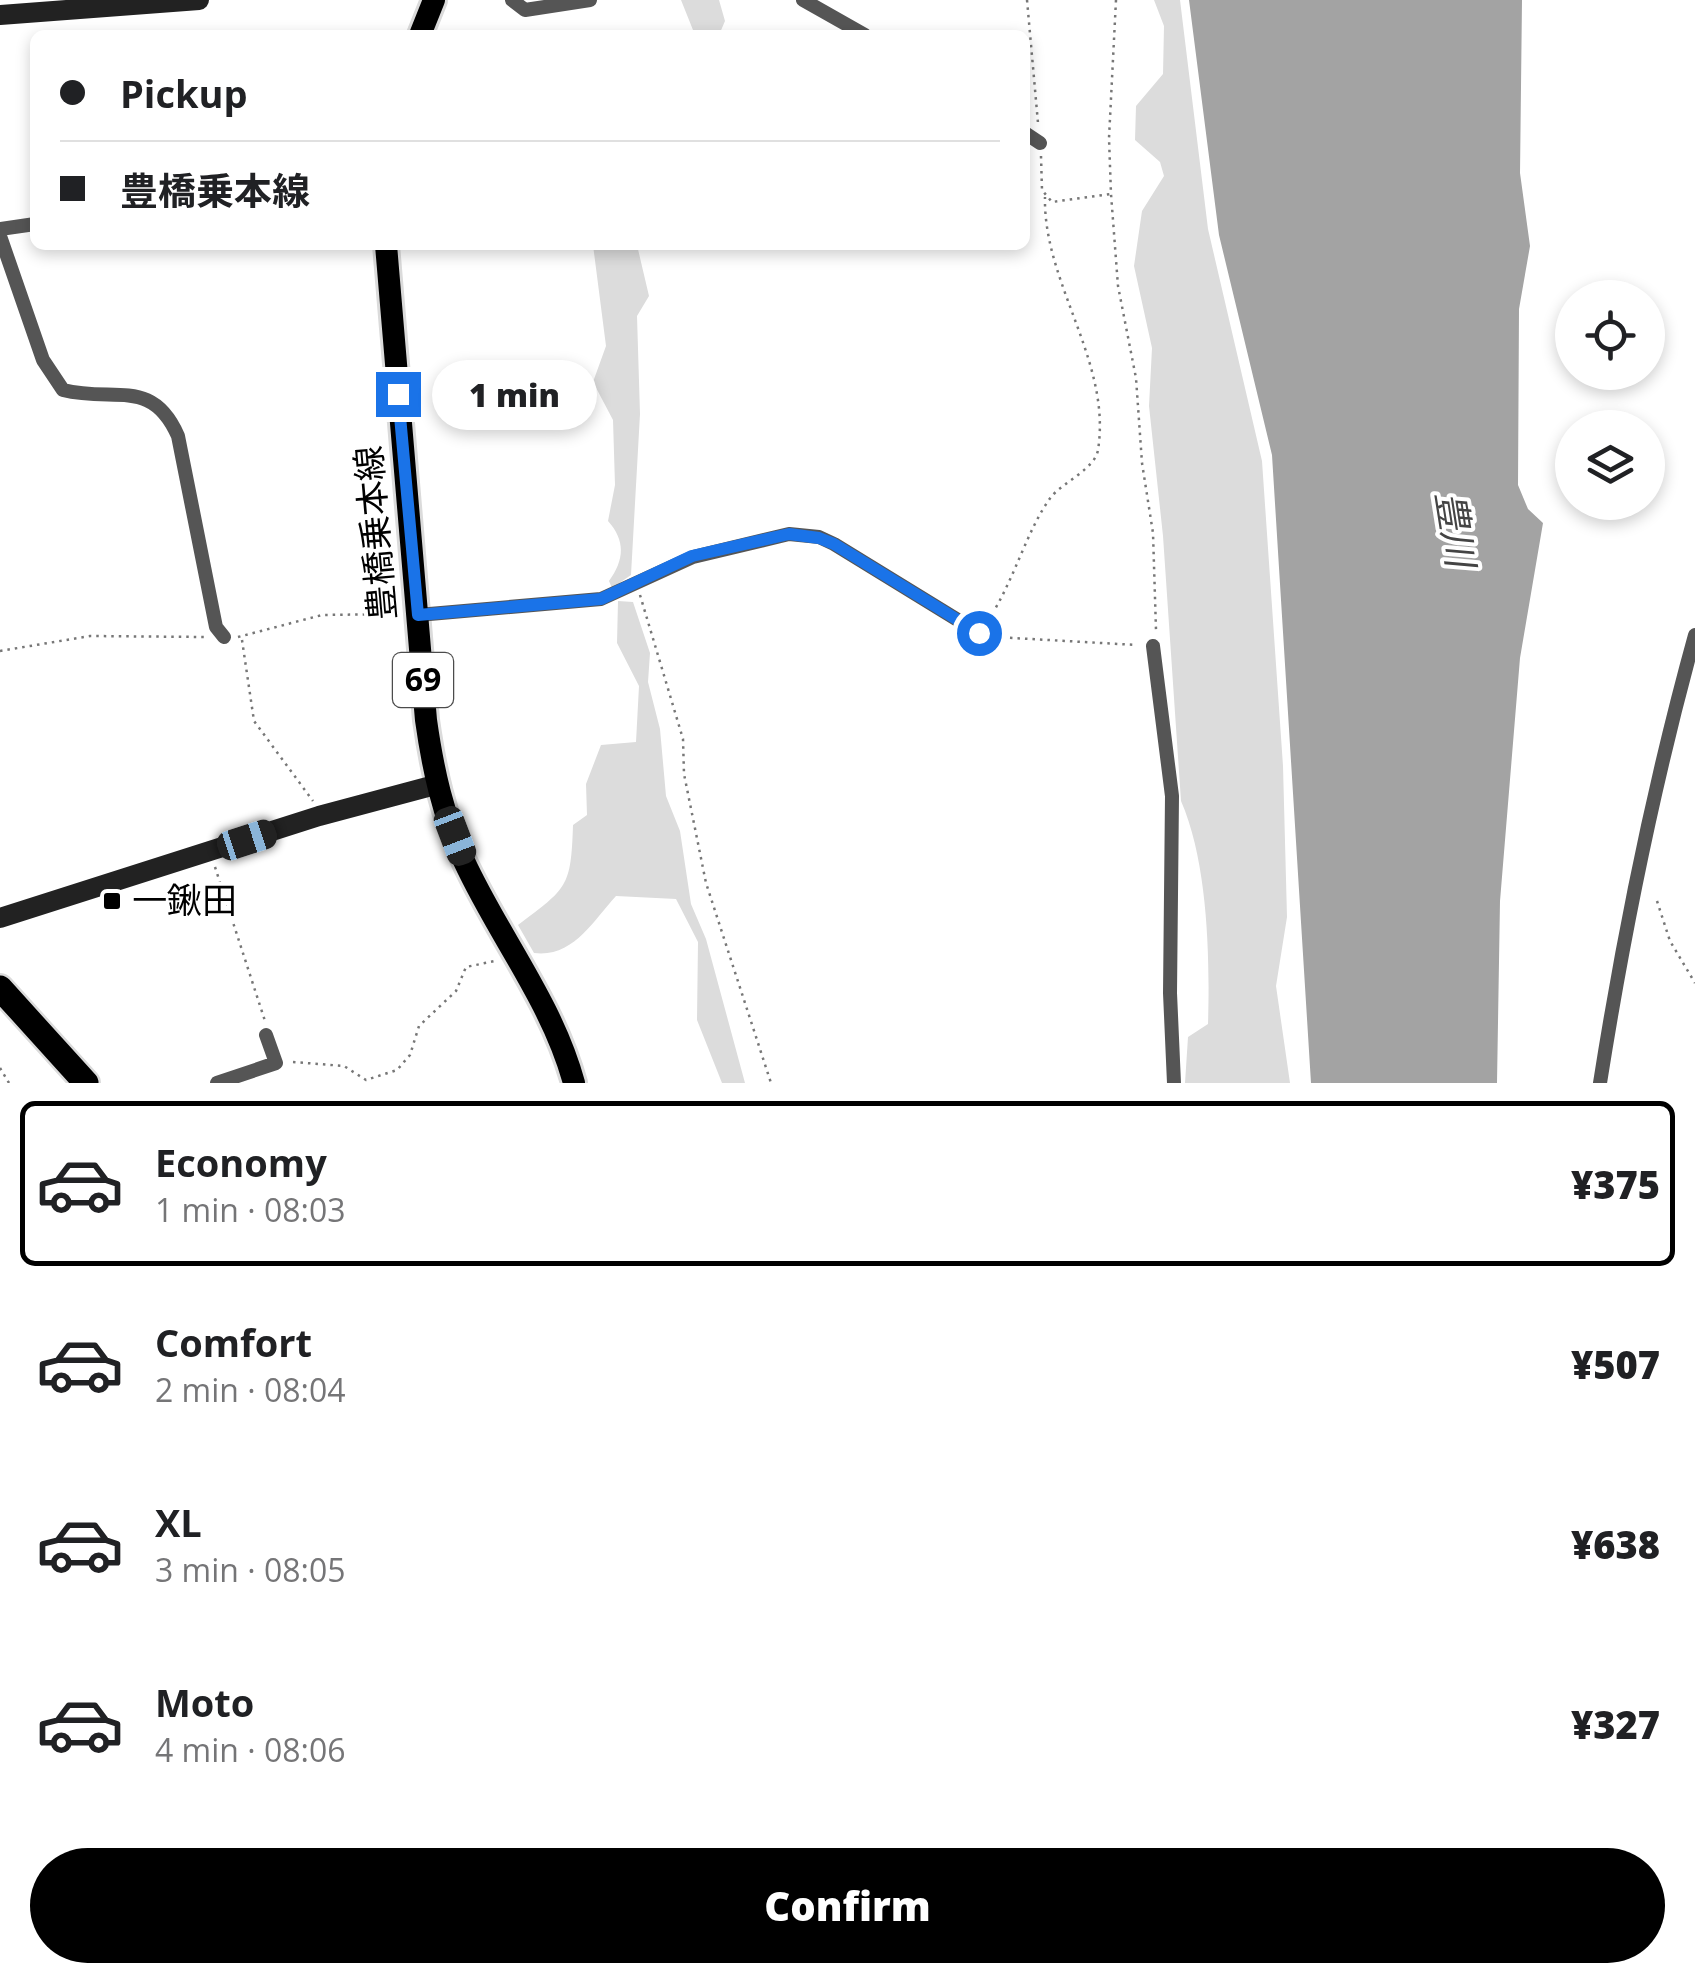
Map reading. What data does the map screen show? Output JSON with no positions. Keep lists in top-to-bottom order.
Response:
{
  "streets": {
    "main road": ["豊橋乗本線", "69"]
  },
  "water": ["豊川"],
  "places": {
    "transit": ["一鍬田"]
  },
  "page": {
    "banner": ["Pickup", "豊橋乗本線"],
    "bubble": "1 min",
    "list": [
      {
        "name": "Economy",
        "note": "1 min · 08:03",
        "value": "¥375"
      },
      {
        "name": "Comfort",
        "note": "2 min · 08:04",
        "value": "¥507"
      },
      {
        "name": "XL",
        "note": "3 min · 08:05",
        "value": "¥638"
      },
      {
        "name": "Moto",
        "note": "4 min · 08:06",
        "value": "¥327"
      }
    ],
    "buttons": "Confirm"
  }
}
